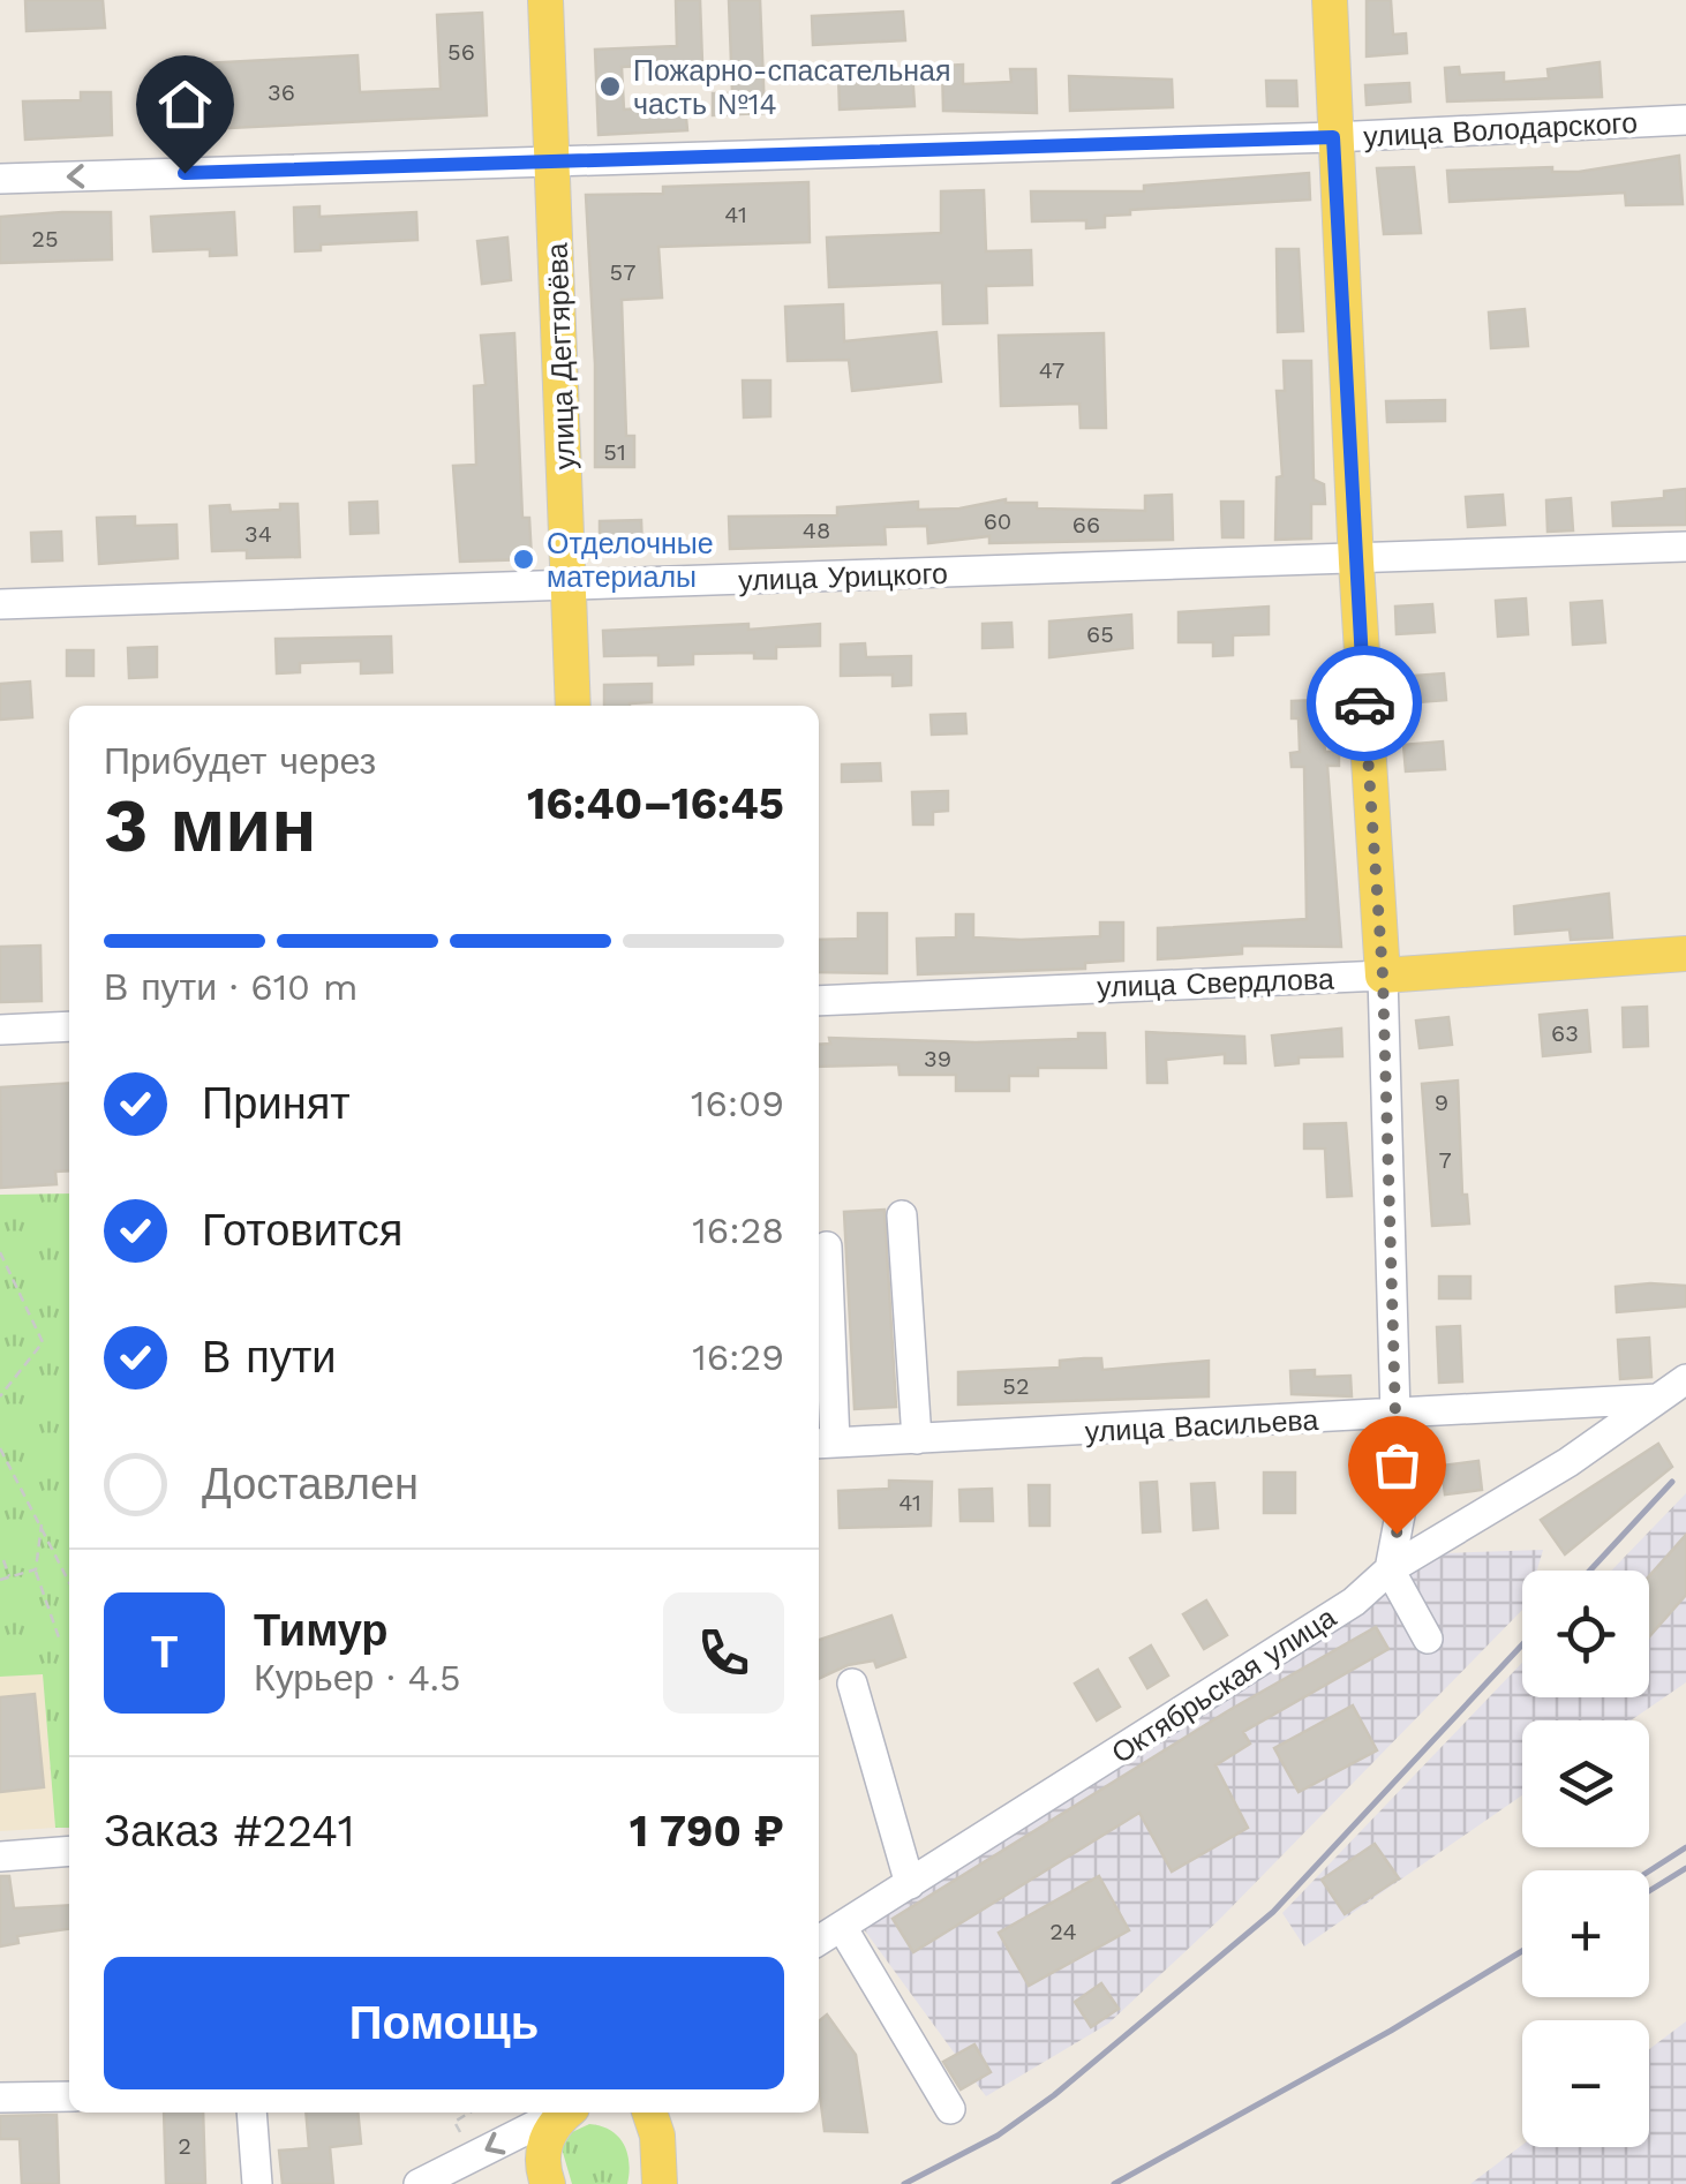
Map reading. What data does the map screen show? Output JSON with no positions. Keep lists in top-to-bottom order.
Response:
{
  "streets": {
    "main road": ["улица Дегтярёва", "улица Свердлова"],
    "street": [
      "улица Володарского",
      "улица Урицкого",
      "улица Васильева",
      "Октябрьская улица"
    ]
  },
  "crossings": [
    ["улица Володарского", "улица Дегтярёва"],
    ["улица Дегтярёва", "улица Урицкого"],
    ["улица Васильева", "Октябрьская улица"]
  ],
  "places": ["Пожарно-спасательная часть №14", "Отделочные материалы"],
  "house_numbers": [
    "56",
    "36",
    "41",
    "25",
    "57",
    "47",
    "51",
    "60",
    "66",
    "48",
    "34",
    "65",
    "63",
    "39",
    "9",
    "7",
    "52",
    "41",
    "24",
    "2"
  ],
  "page": {
    "heading": ["3 мин", "Прибудет через", "16:40–16:45"],
    "panel": [
      "Тимур",
      "Курьер · 4.5",
      "Заказ #2241",
      "1 790 ₽"
    ],
    "bar": "В пути · 610 m",
    "list": [
      ["Принят", "16:09"],
      ["Готовится", "16:28"],
      ["В пути", "16:29"],
      "Доставлен"
    ],
    "map_buttons": ["+", "−"],
    "round": "Т",
    "buttons": "Помощь"
  }
}
